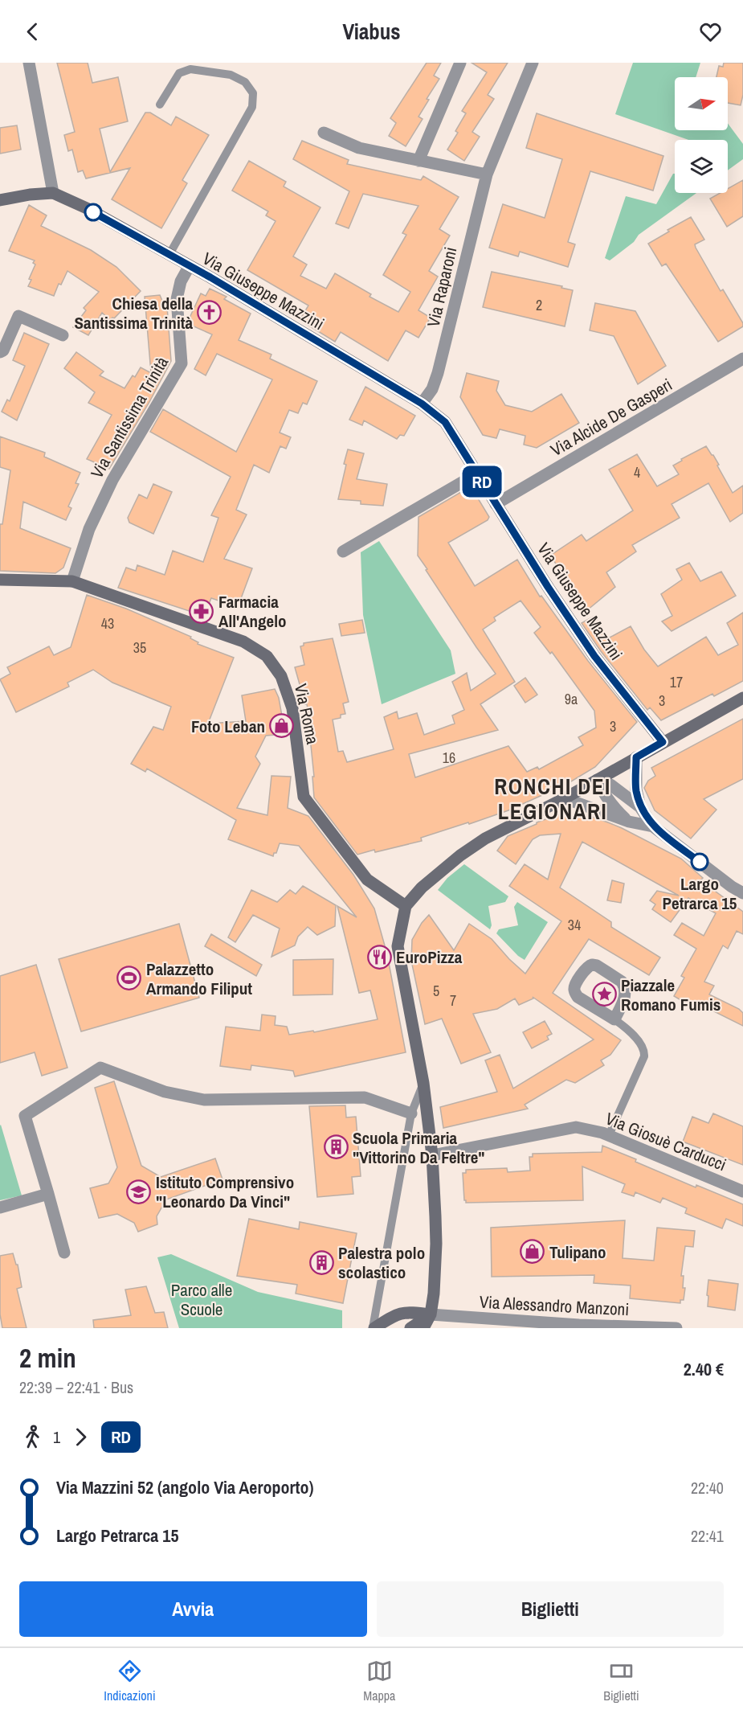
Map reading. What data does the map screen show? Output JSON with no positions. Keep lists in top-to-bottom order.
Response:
{
  "streets": {
    "street": [
      "Via Raparoni",
      "Via Giuseppe Mazzini",
      "Via Santissima Trinità",
      "Via Alcide De Gasperi",
      "Via Roma",
      "Via Giosuè Carducci",
      "Via Alessandro Manzoni"
    ]
  },
  "crossings": [
    ["Via Raparoni", "Via Giuseppe Mazzini"],
    ["Via Giuseppe Mazzini", "Via Santissima Trinità"],
    ["Via Giuseppe Mazzini", "Via Alcide De Gasperi"],
    ["Via Santissima Trinità", "Via Roma"]
  ],
  "districts": ["RONCHI DEI LEGIONARI"],
  "parks": ["Parco alle Scuole"],
  "places": {
    "church": ["Chiesa della Santissima Trinità"],
    "pharmacy": ["Farmacia All'Angelo"],
    "shop": ["Foto Leban", "Tulipano"],
    "other": ["Largo Petrarca 15"],
    "restaurant": ["EuroPizza"],
    "sports": ["Palazzetto Armando Filiput"],
    "place": ["Piazzale Romano Fumis"],
    "building": ["Scuola Primaria \"Vittorino Da Feltre\"", "Palestra polo scolastico"],
    "school or university": ["Istituto Comprensivo \"Leonardo Da Vinci\""]
  },
  "lines": ["bus line RD"],
  "house_numbers": [
    "2",
    "4",
    "43",
    "35",
    "17",
    "9a",
    "3",
    "3",
    "16",
    "34",
    "5",
    "7"
  ],
  "north": "right",
  "page": {
    "header": "Viabus",
    "on_map": "RD",
    "heading": ["2 min", "22:39 – 22:41 · Bus", "2.40 €"],
    "legs": ["1", "RD"],
    "list": [
      {
        "name": "Via Mazzini 52 (angolo Via Aeroporto)",
        "value": "22:40"
      },
      {
        "name": "Largo Petrarca 15",
        "value": "22:41"
      }
    ],
    "buttons": ["Avvia", "Biglietti"],
    "tabs": ["Indicazioni", "Mappa", "Biglietti"]
  }
}
